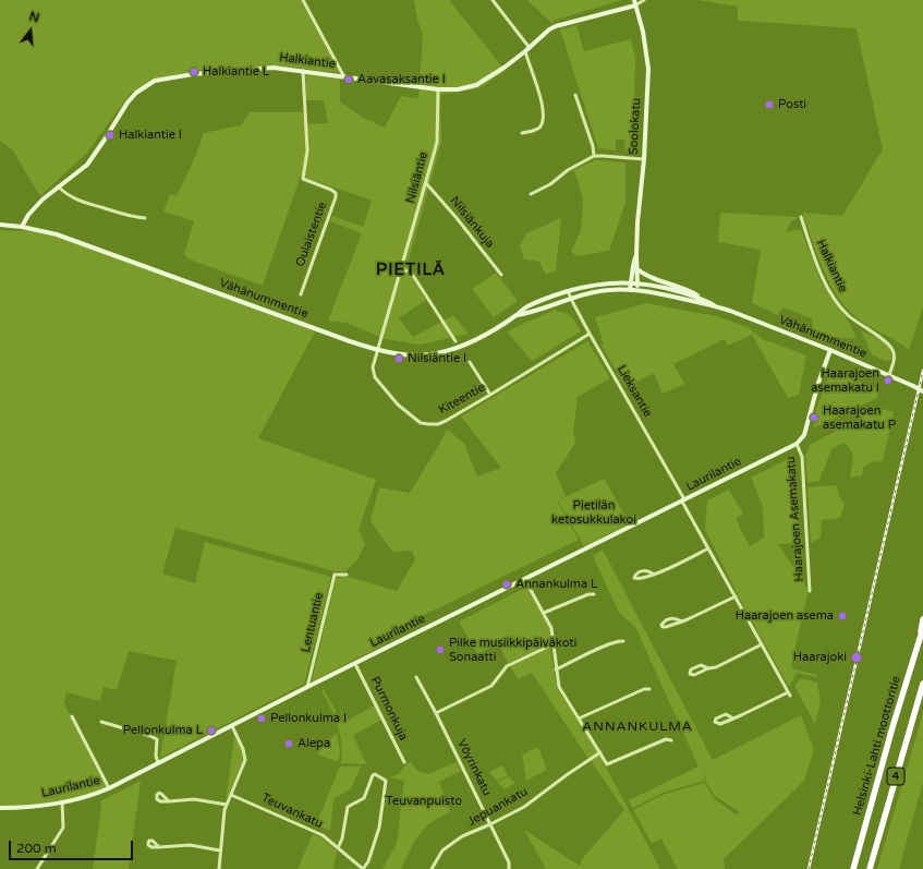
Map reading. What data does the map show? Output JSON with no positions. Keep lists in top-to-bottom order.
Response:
{
  "streets": {
    "highway": ["Helsinki-Lahti moottoritie", "4"],
    "street": [
      "Halkiantie",
      "Soolokatu",
      "Nilsiäntie",
      "Nilsiänkuja",
      "Oulaistentie",
      "Vähänummentie",
      "Lieksantie",
      "Kiteentie",
      "Laurilantie",
      "Haarajoen Asemakatu",
      "Lentuantie",
      "Purmonkuja",
      "Vöyrinkatu",
      "Jepuankatu",
      "Teuvankatu"
    ]
  },
  "crossings": [
    ["Halkiantie", "Soolokatu"],
    ["Halkiantie", "Nilsiäntie"],
    ["Halkiantie", "Oulaistentie"],
    ["Halkiantie", "Vähänummentie"],
    ["Soolokatu", "Vähänummentie"],
    ["Nilsiäntie", "Nilsiänkuja"],
    ["Nilsiäntie", "Vähänummentie"],
    ["Nilsiäntie", "Kiteentie"],
    ["Vähänummentie", "Lieksantie"],
    ["Vähänummentie", "Kiteentie"],
    ["Vähänummentie", "Haarajoen Asemakatu"],
    ["Lieksantie", "Kiteentie"],
    ["Lieksantie", "Laurilantie"],
    ["Laurilantie", "Haarajoen Asemakatu"],
    ["Laurilantie", "Lentuantie"],
    ["Laurilantie", "Purmonkuja"],
    ["Vöyrinkatu", "Jepuankatu"]
  ],
  "districts": ["PIETILÄ", "ANNANKULMA"],
  "parks": ["Pietilän ketosukkulakoi", "Teuvanpuisto"],
  "places": [
    "Halkiantie L",
    "Aavasaksantie I",
    "Posti",
    "Halkiantie I",
    "Nilsiäntie I",
    "Haarajoen asemakatu I",
    "Haarajoen asemakatu P",
    "Annankulma L",
    "Haarajoen asema",
    "Pilke musiikkipäiväkoti Sonaatti",
    "Haarajoki",
    "Pellonkulma I",
    "Pellonkulma L",
    "Alepa"
  ],
  "scale_bar": "200 m",
  "north": "top"
}
